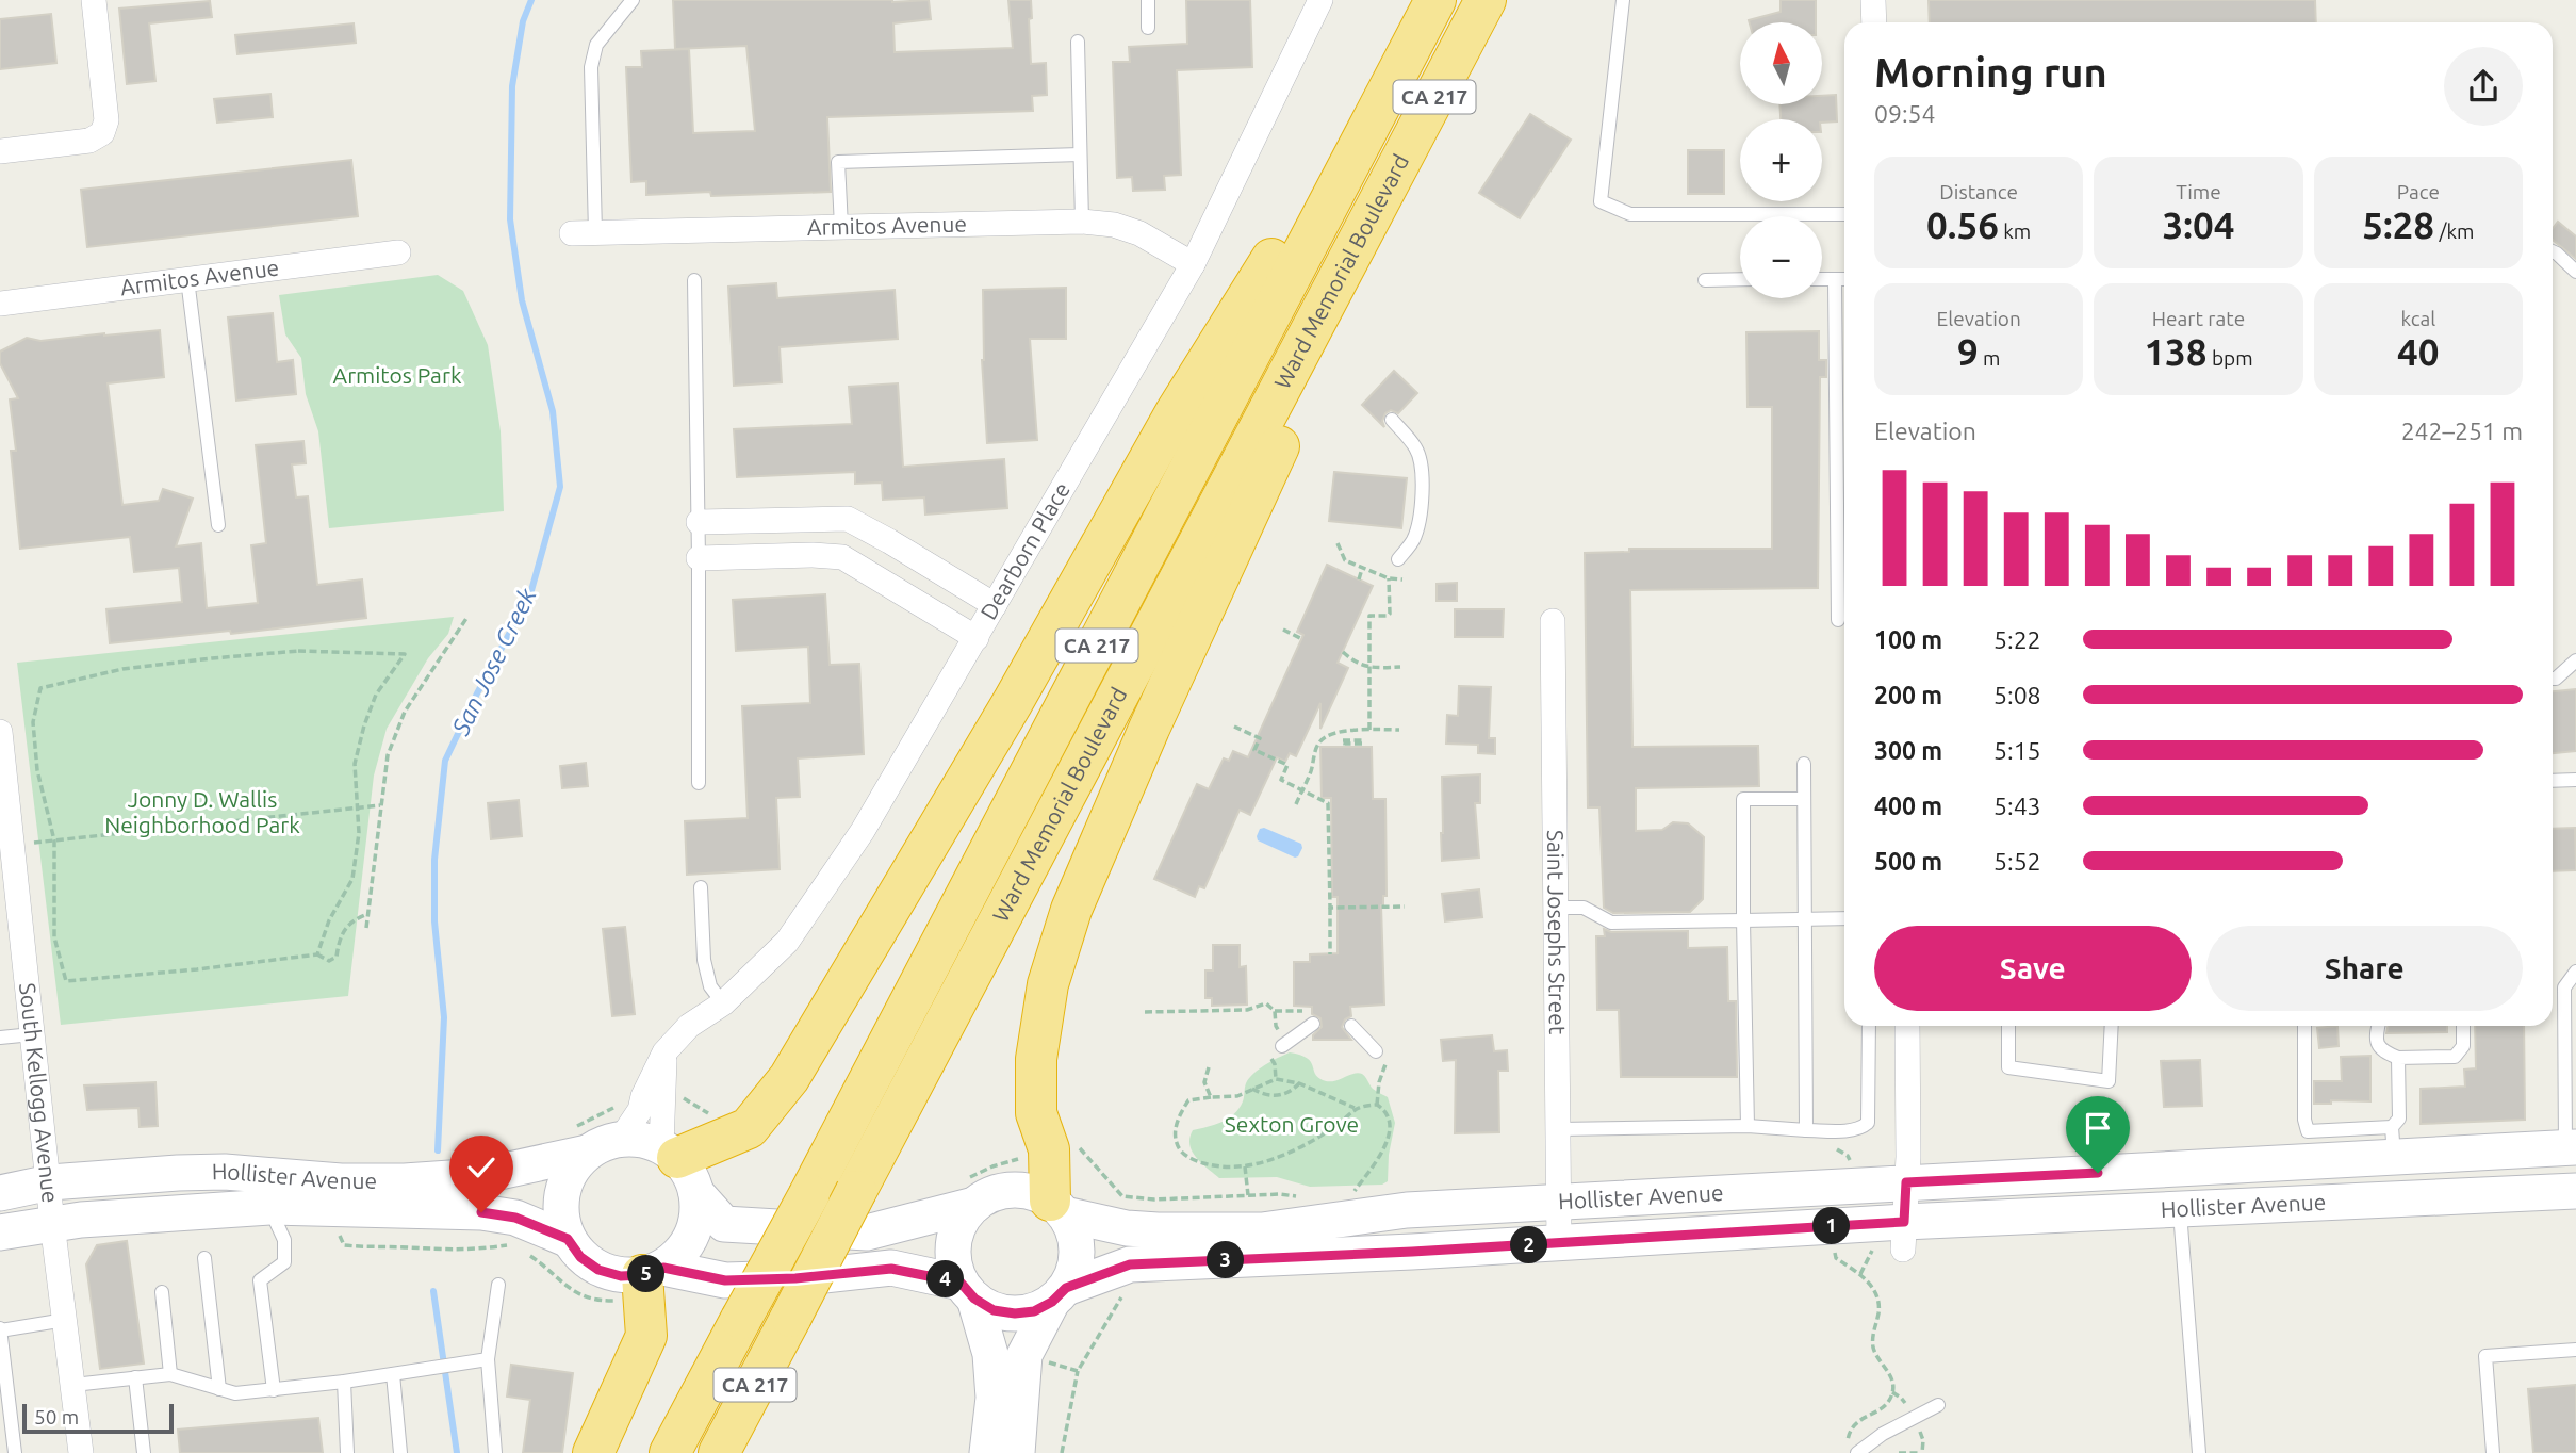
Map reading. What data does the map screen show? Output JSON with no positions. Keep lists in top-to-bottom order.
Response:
{
  "streets": {
    "highway": ["CA 217", "Ward Memorial Boulevard"],
    "main road": ["Hollister Avenue"],
    "street": [
      "Armitos Avenue",
      "Dearborn Place",
      "Saint Josephs Street",
      "South Kellogg Avenue"
    ]
  },
  "crossings": [
    ["Armitos Avenue", "Dearborn Place"],
    ["Dearborn Place", "Hollister Avenue"],
    ["Saint Josephs Street", "Hollister Avenue"],
    ["South Kellogg Avenue", "Hollister Avenue"]
  ],
  "water": ["San Jose Creek"],
  "parks": ["Armitos Park", "Jonny D. Wallis Neighborhood Park", "Sexton Grove"],
  "scale_bar": "50 m",
  "north": "top",
  "page": {
    "map_buttons": ["+", "−"],
    "heading": ["Morning run", "09:54"],
    "stats": [
      ["Distance", "0.56 km"],
      ["Time", "3:04"],
      ["Pace", "5:28 /km"],
      ["Elevation", "9 m"],
      ["Heart rate", "138 bpm"],
      ["kcal", "40"]
    ],
    "chart": ["Elevation", "242–251 m"],
    "list": [
      {
        "name": "100 m",
        "note": "5:22"
      },
      {
        "name": "200 m",
        "note": "5:08"
      },
      {
        "name": "300 m",
        "note": "5:15"
      },
      {
        "name": "400 m",
        "note": "5:43"
      },
      {
        "name": "500 m",
        "note": "5:52"
      }
    ],
    "buttons": ["Save", "Share"],
    "pins": [
      "1",
      "2",
      "3",
      "5",
      "4"
    ],
    "scale": "50 m"
  }
}
